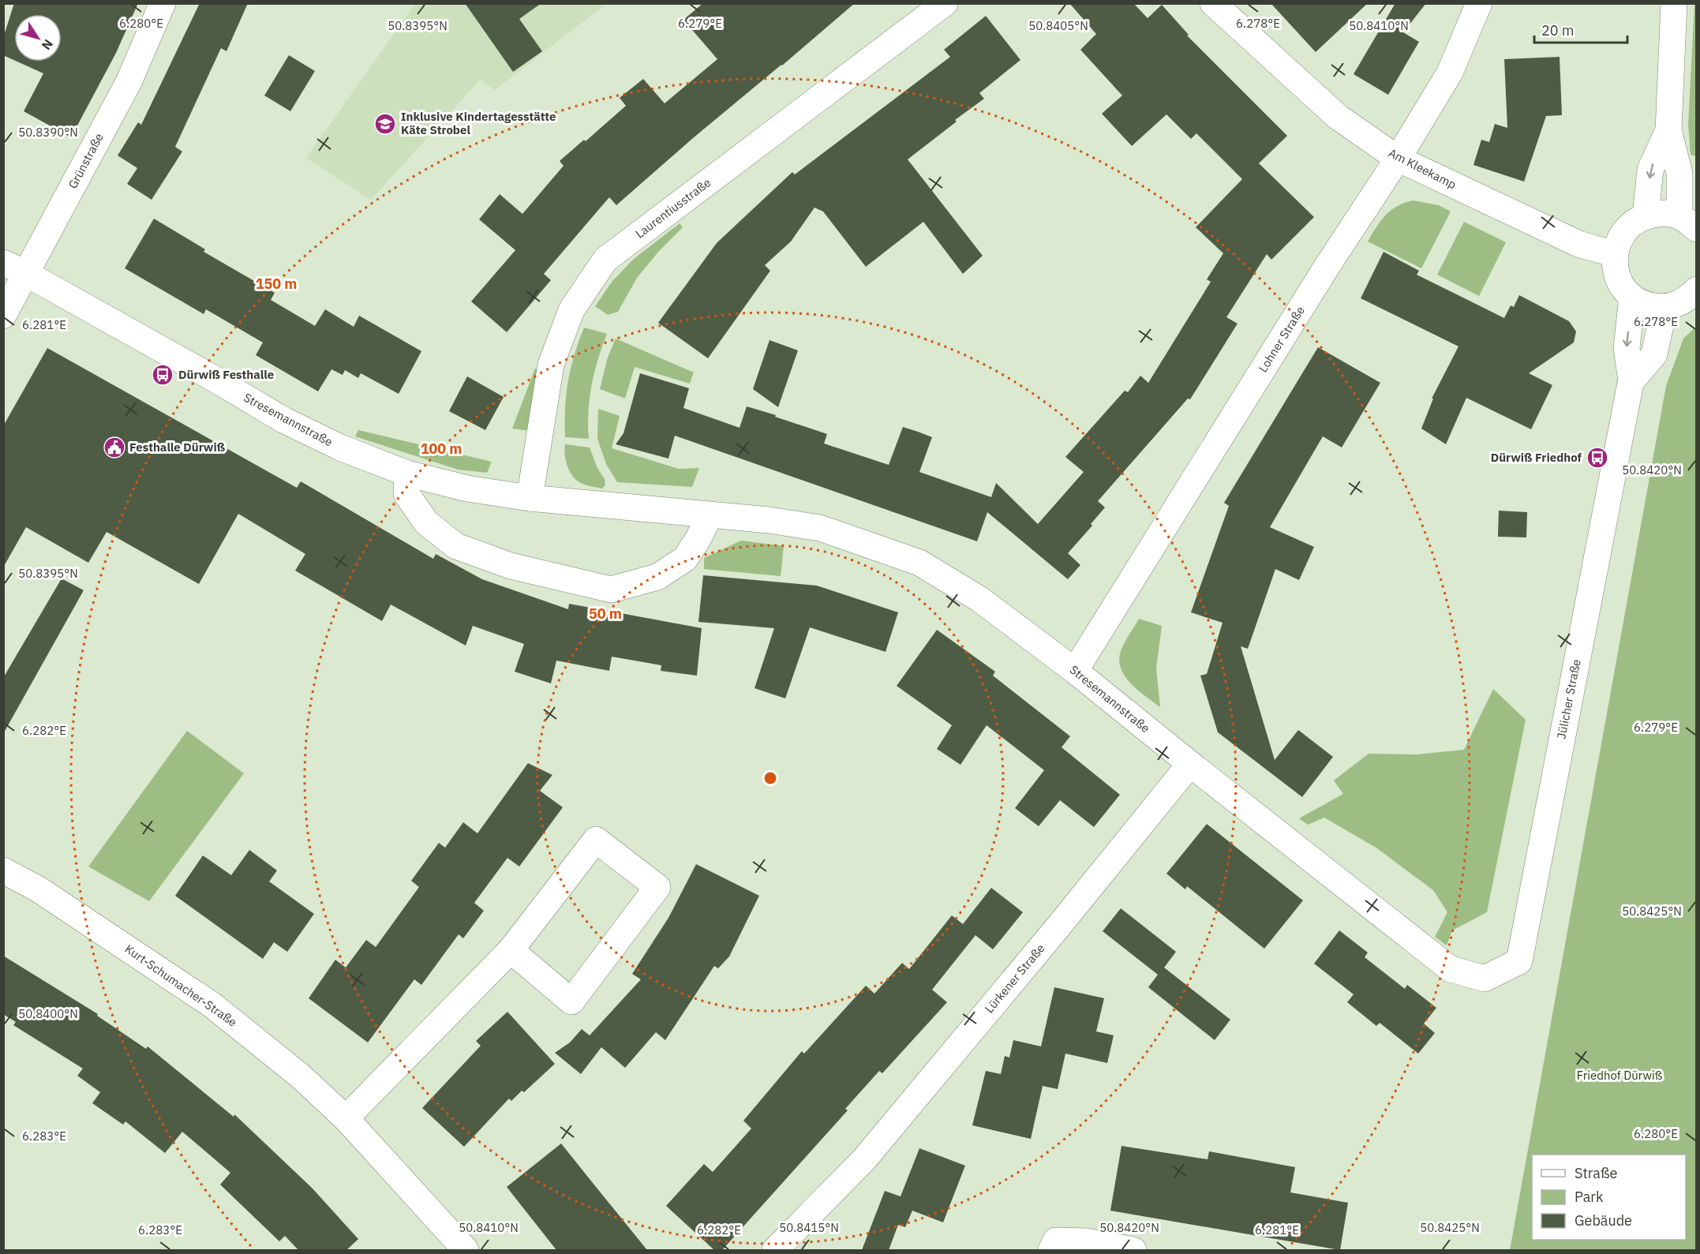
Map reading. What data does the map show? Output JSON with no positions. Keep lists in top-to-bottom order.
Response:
{
  "streets": {
    "street": [
      "Grünstraße",
      "Am Kleekamp",
      "Laurentiusstraße",
      "Lohner Straße",
      "Stresemannstraße",
      "Jülicher Straße",
      "Lürkener Straße",
      "Kurt-Schumacher-Straße"
    ]
  },
  "crossings": [
    ["Grünstraße", "Stresemannstraße"],
    ["Am Kleekamp", "Lohner Straße"],
    ["Laurentiusstraße", "Stresemannstraße"],
    ["Lohner Straße", "Stresemannstraße"],
    ["Stresemannstraße", "Jülicher Straße"],
    ["Stresemannstraße", "Lürkener Straße"]
  ],
  "parks": ["Friedhof Dürwiß"],
  "places": {
    "school or university": ["Inklusive Kindertagesstätte Käte Strobel"],
    "bus stop": ["Dürwiß Festhalle", "Dürwiß Friedhof"],
    "public building": ["Festhalle Dürwiß"]
  },
  "legend": ["Straße", "Park", "Gebäude"],
  "scale_bar": "20 m",
  "north": "bottom right",
  "coordinates": [
    "6.280°E",
    "6.279°E",
    "6.278°E",
    "50.8395°N",
    "50.8405°N",
    "50.8410°N",
    "50.8390°N",
    "6.281°E",
    "50.8420°N",
    "6.282°E",
    "50.8425°N",
    "50.8400°N",
    "6.283°E",
    "50.8415°N"
  ],
  "rings": ["150 m", "100 m", "50 m"]
}
